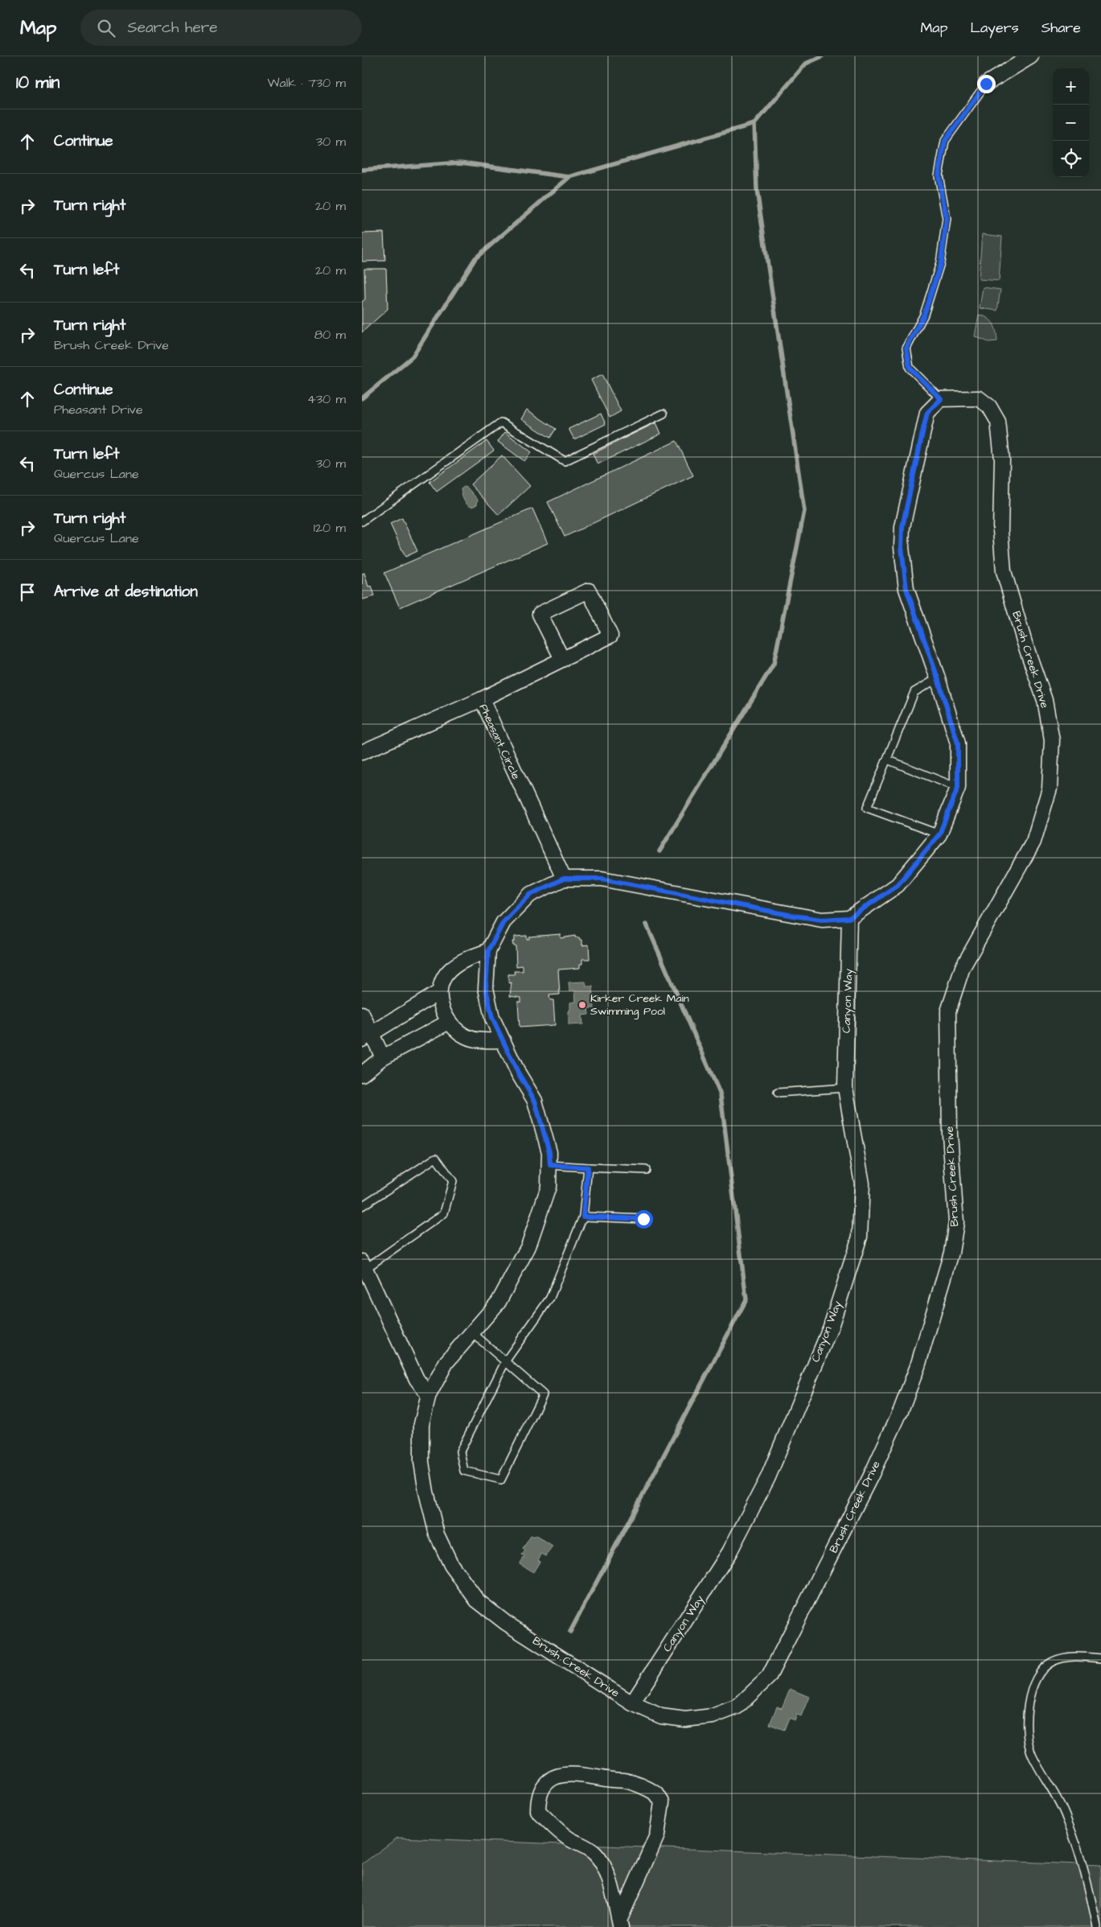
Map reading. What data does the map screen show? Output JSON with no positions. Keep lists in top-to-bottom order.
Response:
{
  "streets": {
    "street": ["Brush Creek Drive", "Pheasant Circle", "Canyon Way"]
  },
  "crossings": [
    ["Brush Creek Drive", "Canyon Way"]
  ],
  "places": ["Kirker Creek Main Swimming Pool"],
  "page": {
    "header": "Map",
    "search": "Search here",
    "nav": ["Map", "Layers", "Share"],
    "heading": ["10 min", "Walk · 730 m"],
    "map_buttons": ["+", "−"],
    "list": [
      ["Continue", "30 m"],
      ["Turn right", "20 m"],
      ["Turn left", "20 m"],
      ["Turn right", "Brush Creek Drive", "80 m"],
      ["Continue", "Pheasant Drive", "430 m"],
      ["Turn left", "Quercus Lane", "30 m"],
      ["Turn right", "Quercus Lane", "120 m"],
      "Arrive at destination"
    ]
  }
}
